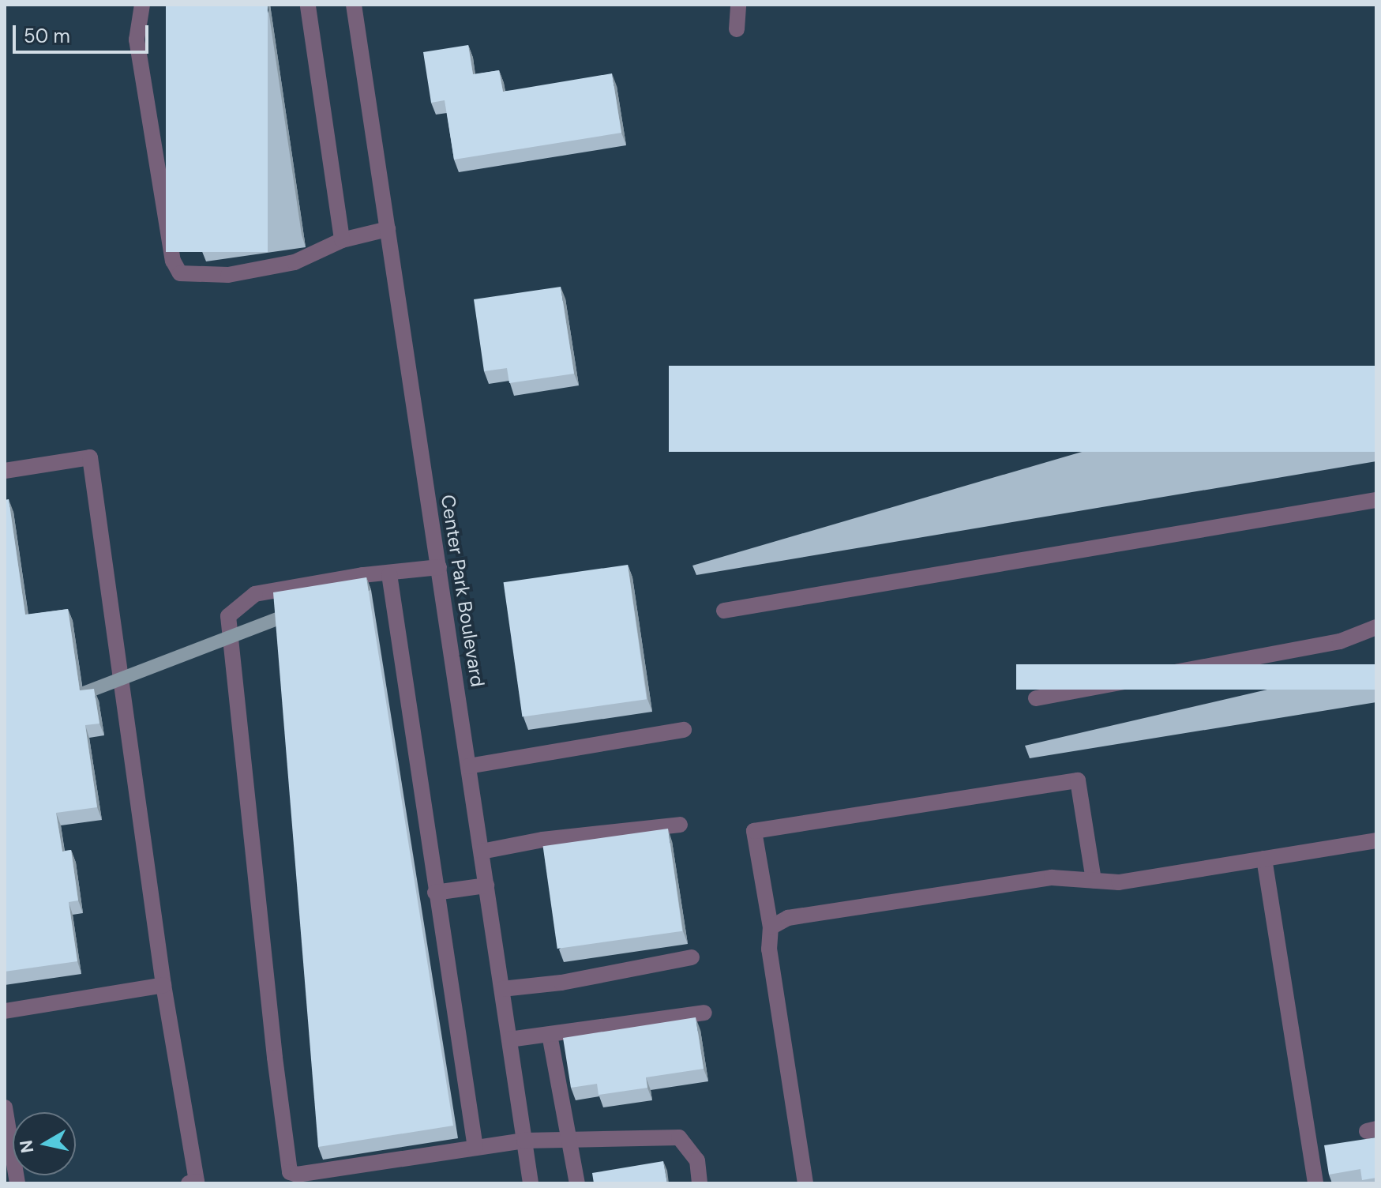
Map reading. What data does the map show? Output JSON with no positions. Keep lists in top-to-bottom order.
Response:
{
  "streets": {
    "street": ["Center Park Boulevard"]
  },
  "scale_bar": "50 m",
  "north": "left"
}
